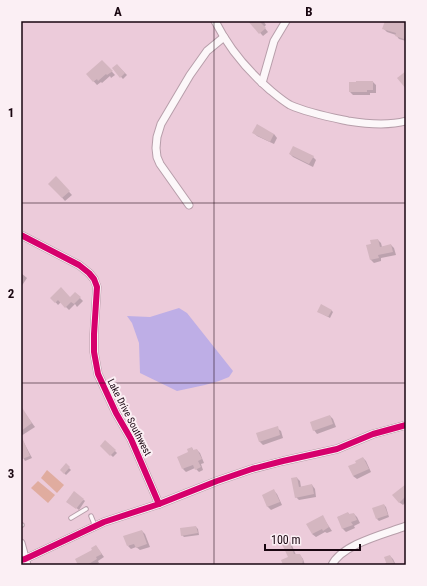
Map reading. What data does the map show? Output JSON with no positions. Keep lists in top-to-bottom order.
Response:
{
  "streets": {
    "street": ["Lake Drive Southwest"]
  },
  "scale_bar": "100 m",
  "grid": {
    "columns": ["A", "B"],
    "rows": ["1", "2", "3"]
  }
}
